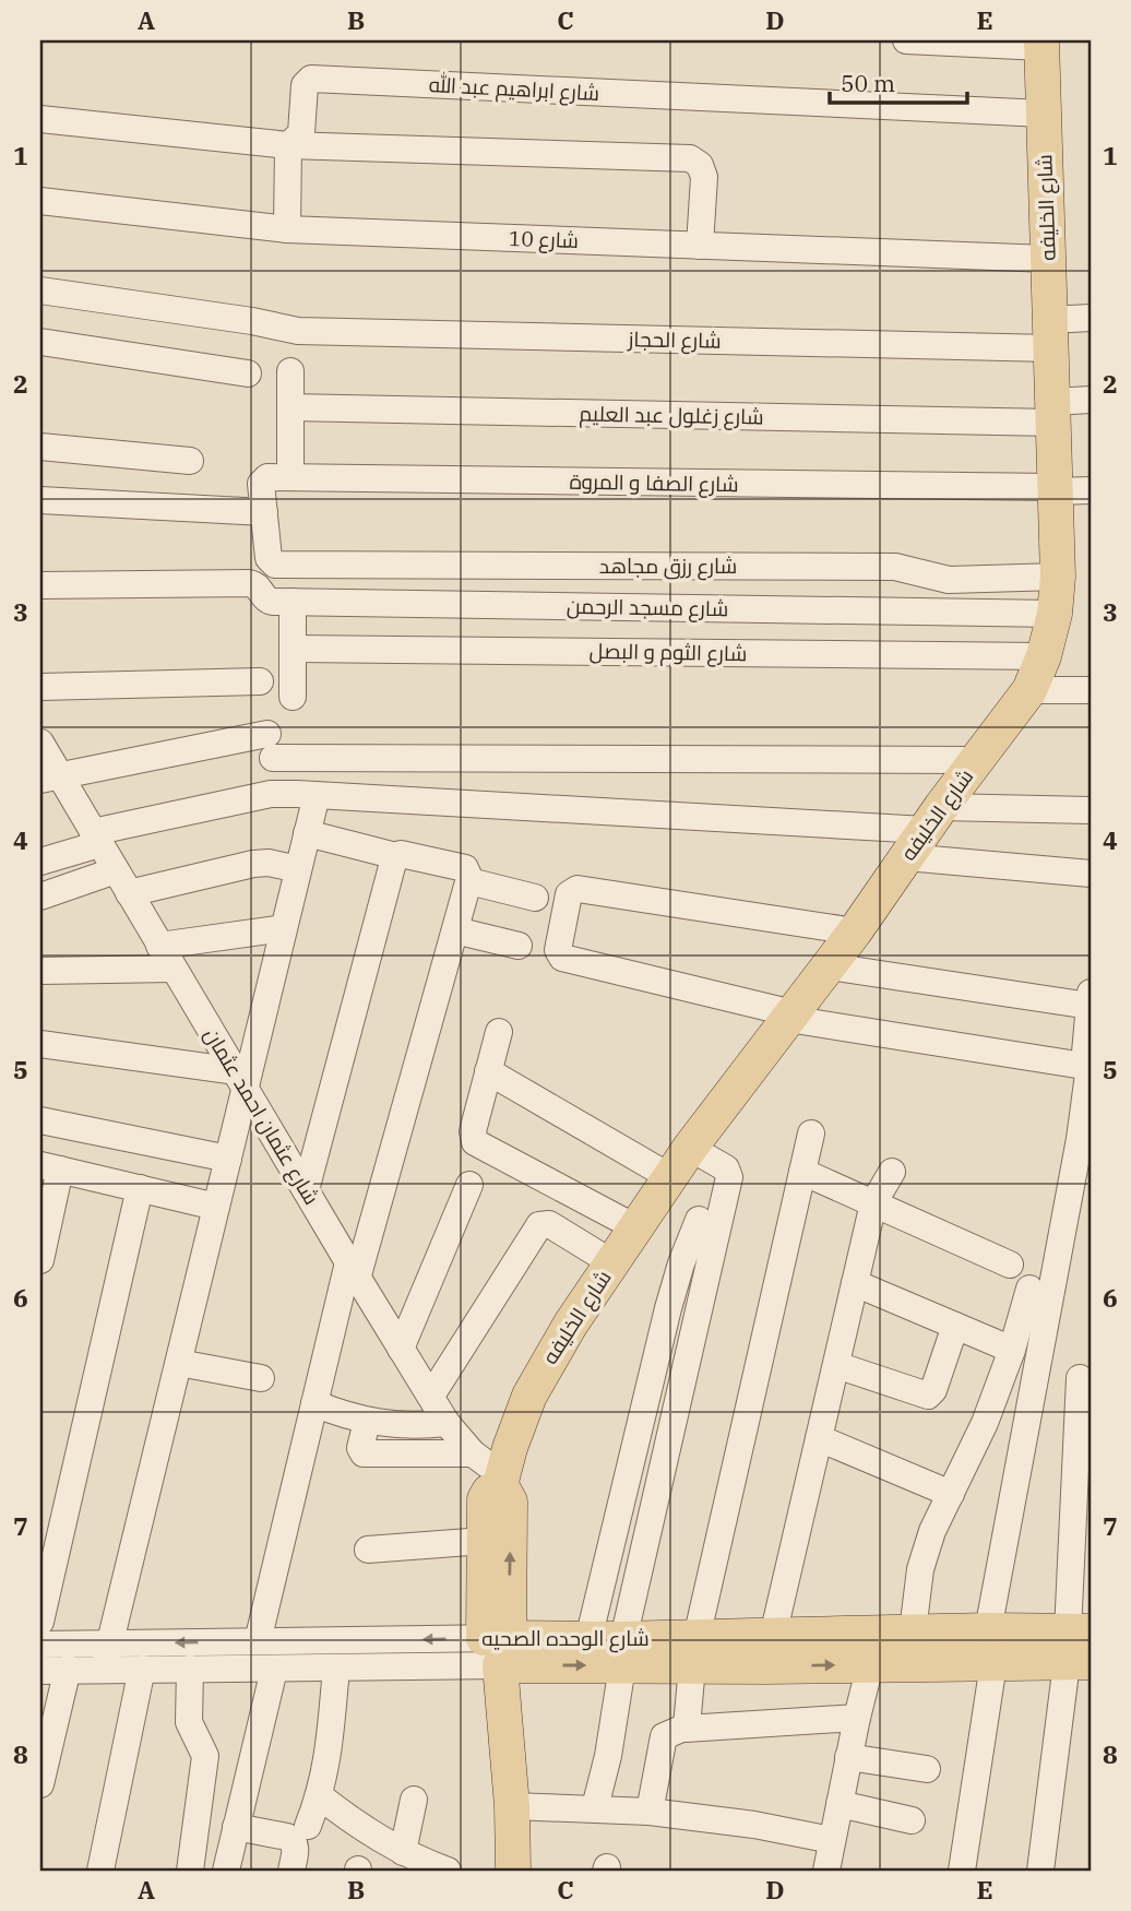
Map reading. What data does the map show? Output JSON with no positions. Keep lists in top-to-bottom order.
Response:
{
  "streets": {
    "main road": ["شارع الخليفه", "شارع الوحده الصحيه"],
    "street": [
      "شارع ابراهيم عبد الله",
      "شارع 10",
      "شارع الحجاز",
      "شارع زغلول عبد العليم",
      "شارع الصفا و المروة",
      "شارع رزق مجاهد",
      "شارع مسجد الرحمن",
      "شارع الثوم و البصل",
      "شارع عثمان احمد عثمان"
    ]
  },
  "crossings": [
    ["شارع ابراهيم عبد الله", "شارع الخليفه"],
    ["شارع الخليفه", "شارع 10"],
    ["شارع الخليفه", "شارع الحجاز"],
    ["شارع الخليفه", "شارع زغلول عبد العليم"],
    ["شارع الخليفه", "شارع الصفا و المروة"],
    ["شارع الخليفه", "شارع رزق مجاهد"],
    ["شارع الخليفه", "شارع مسجد الرحمن"],
    ["شارع الخليفه", "شارع الثوم و البصل"],
    ["شارع الخليفه", "شارع عثمان احمد عثمان"],
    ["شارع الخليفه", "شارع الوحده الصحيه"],
    ["شارع الصفا و المروة", "شارع رزق مجاهد"]
  ],
  "scale_bar": "50 m",
  "grid": {
    "columns": [
      "A",
      "B",
      "C",
      "D",
      "E"
    ],
    "rows": [
      "1",
      "2",
      "3",
      "4",
      "5",
      "6",
      "7",
      "8"
    ]
  }
}
